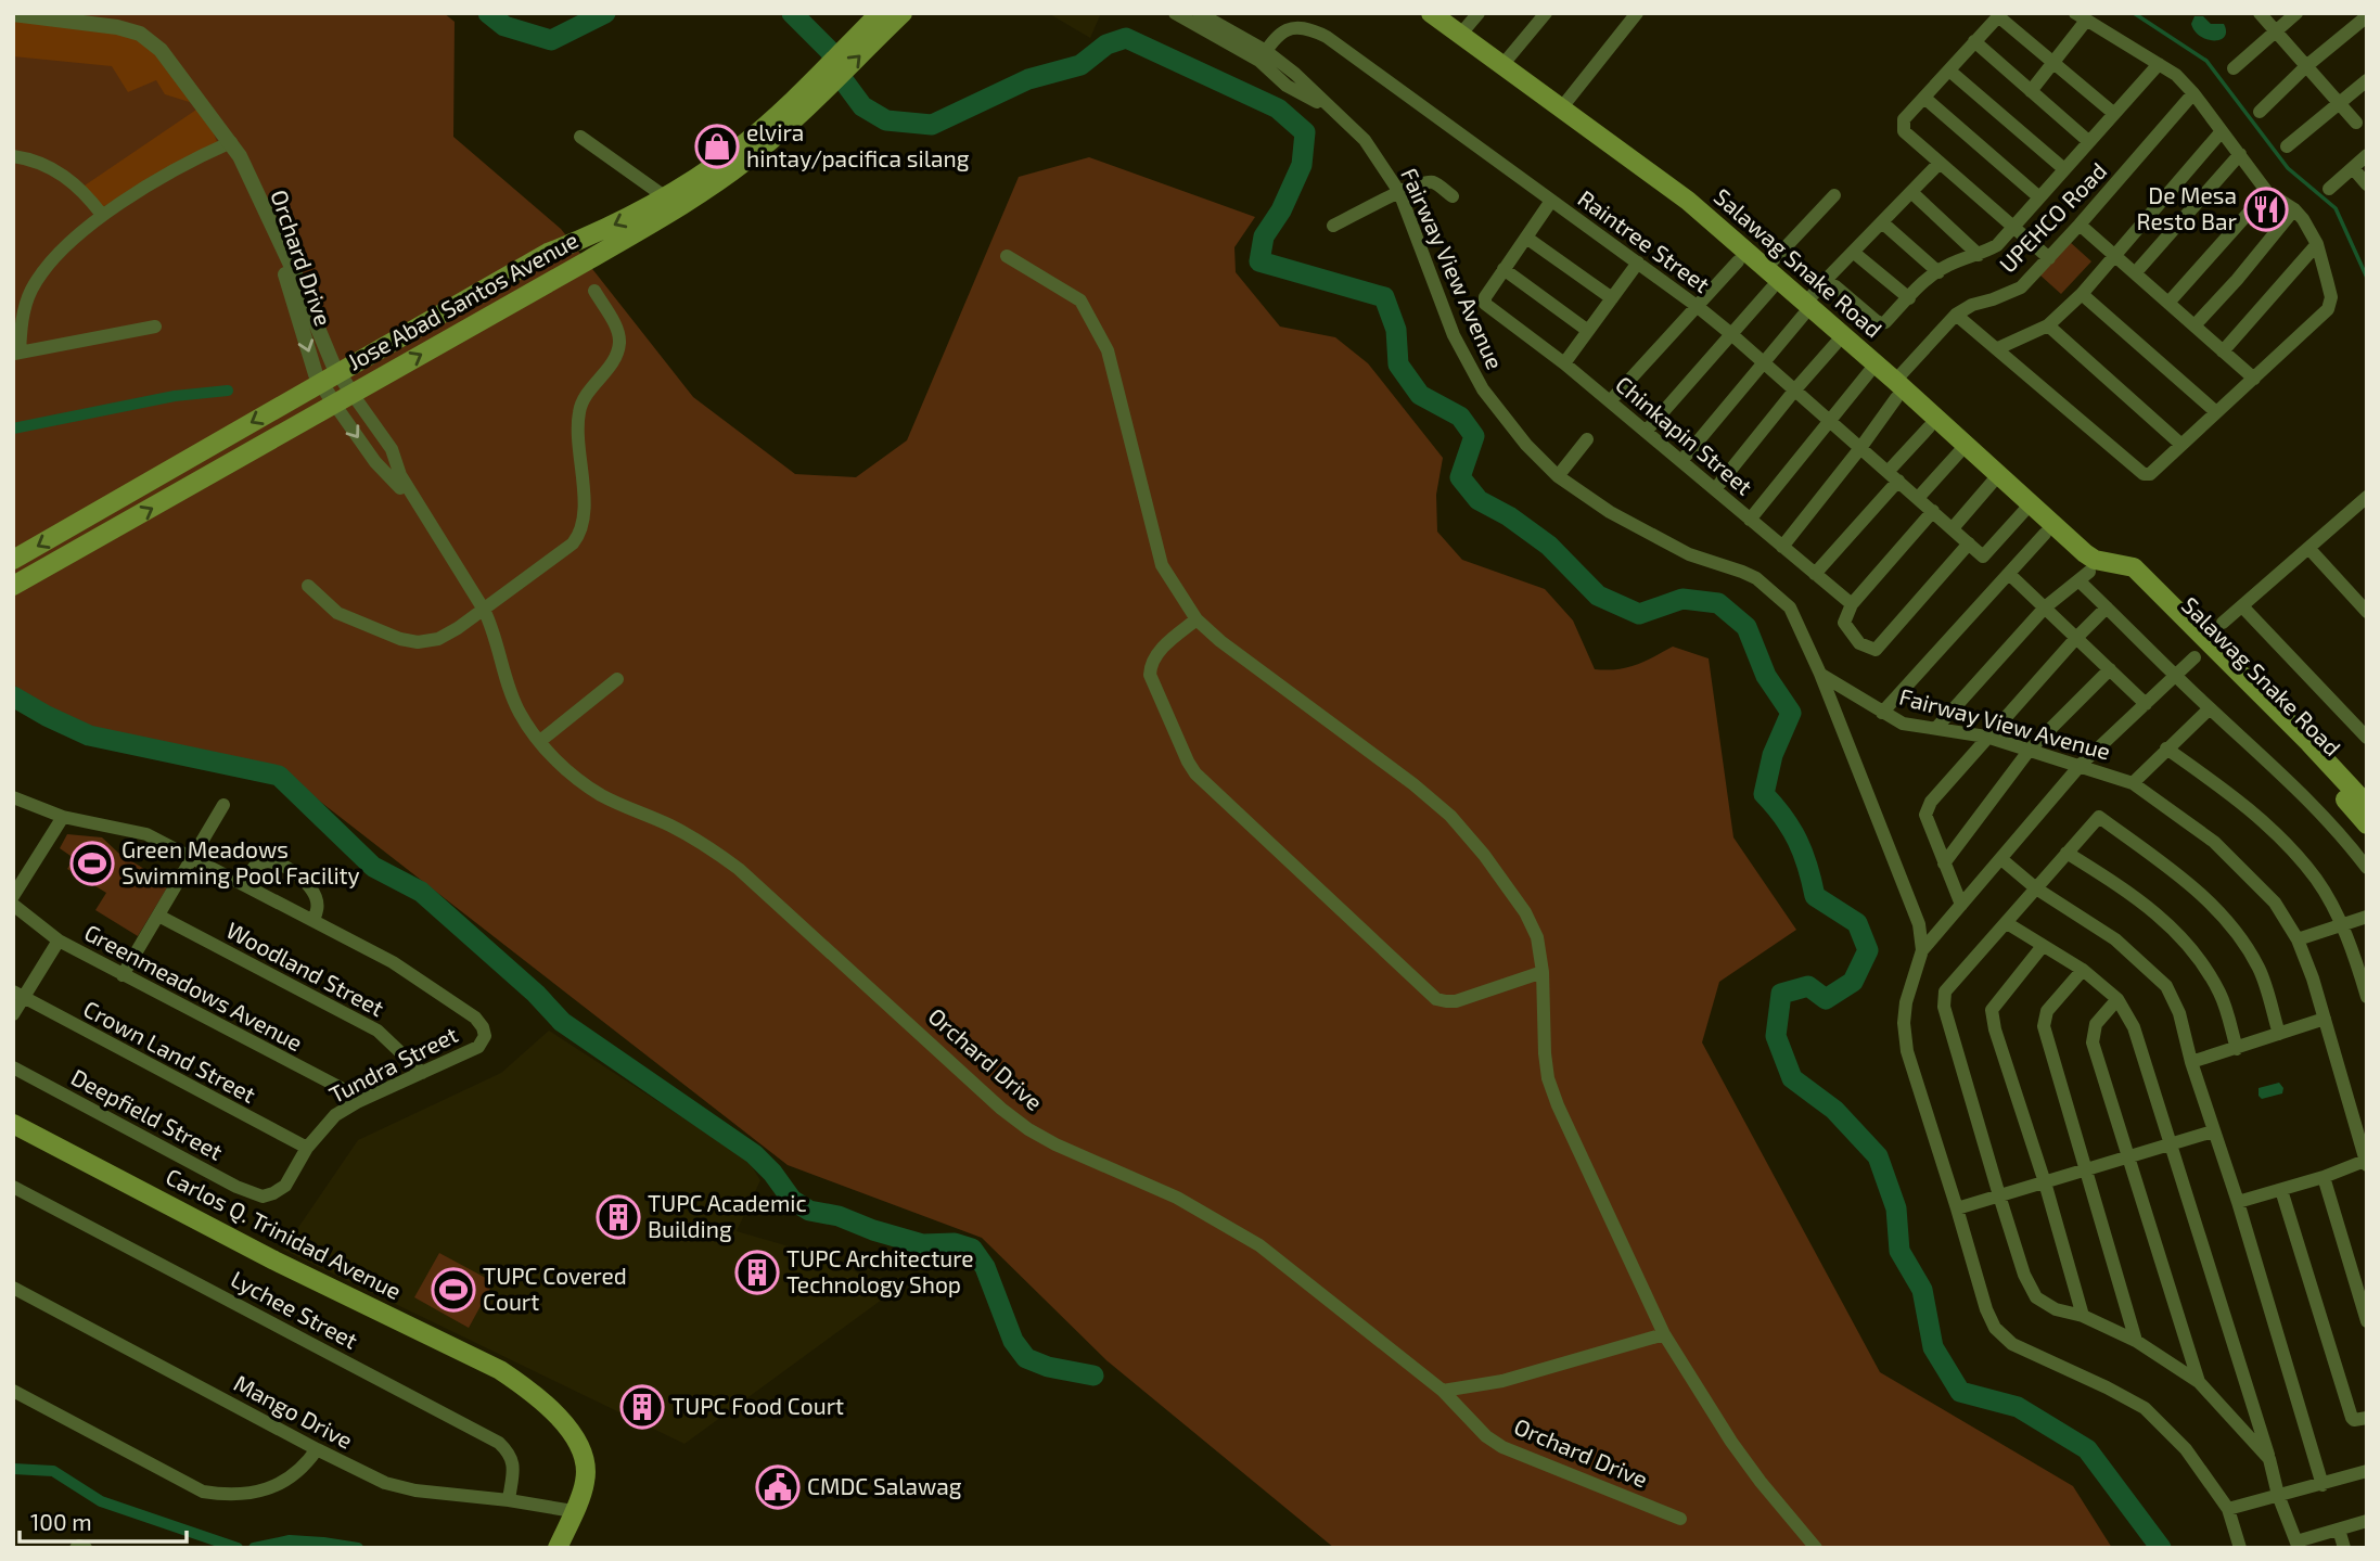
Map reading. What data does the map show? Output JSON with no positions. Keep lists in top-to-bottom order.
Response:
{
  "streets": {
    "main road": ["Salawag Snake Road", "Jose Abad Santos Avenue", "Carlos Q. Trinidad Avenue"],
    "street": [
      "UPEHCO Road",
      "Raintree Street",
      "Orchard Drive",
      "Fairway View Avenue",
      "Chinkapin Street",
      "Woodland Street",
      "Greenmeadows Avenue",
      "Crown Land Street",
      "Tundra Street",
      "Deepfield Street",
      "Lychee Street",
      "Mango Drive"
    ]
  },
  "crossings": [
    ["UPEHCO Road", "Raintree Street"],
    ["UPEHCO Road", "Salawag Snake Road"],
    ["UPEHCO Road", "Chinkapin Street"],
    ["Raintree Street", "Fairway View Avenue"],
    ["Orchard Drive", "Jose Abad Santos Avenue"],
    ["Woodland Street", "Tundra Street"],
    ["Greenmeadows Avenue", "Tundra Street"],
    ["Crown Land Street", "Tundra Street"],
    ["Tundra Street", "Deepfield Street"],
    ["Carlos Q. Trinidad Avenue", "Mango Drive"],
    ["Lychee Street", "Mango Drive"]
  ],
  "places": {
    "shop": ["elvira hintay/pacifica silang"],
    "restaurant": ["De Mesa Resto Bar"],
    "sports": ["Green Meadows Swimming Pool Facility", "TUPC Covered Court"],
    "building": ["TUPC Academic Building", "TUPC Architecture Technology Shop", "TUPC Food Court"],
    "public building": ["CMDC Salawag"]
  },
  "scale_bar": "100 m"
}
